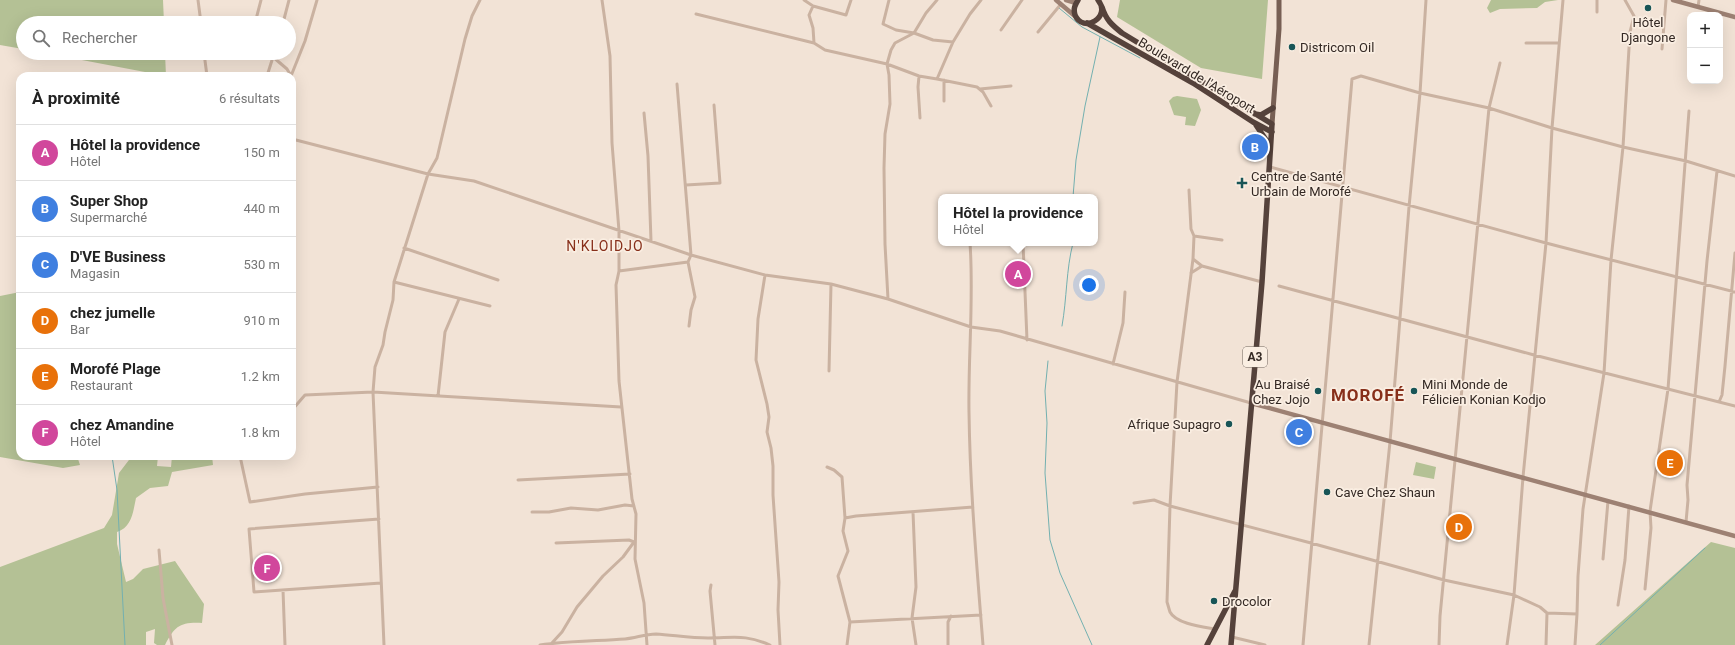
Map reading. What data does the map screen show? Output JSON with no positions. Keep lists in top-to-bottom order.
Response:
{
  "streets": {
    "highway": ["Boulevard de l'Aéroport", "A3"]
  },
  "crossings": [
    ["Boulevard de l'Aéroport", "A3"]
  ],
  "districts": ["N'KLOIDJO", "MOROFÉ"],
  "places": {
    "other": [
      "Hôtel Djangone",
      "Districom Oil",
      "Au Braisé Chez Jojo",
      "Mini Monde de Félicien Konian Kodjo",
      "Afrique Supagro",
      "Cave Chez Shaun",
      "Drocolor"
    ],
    "health": ["Centre de Santé Urbain de Morofé"]
  },
  "page": {
    "map_buttons": ["+", "−"],
    "search": "Rechercher",
    "heading": ["À proximité", "6 résultats"],
    "list": [
      {
        "mark": "A",
        "name": "Hôtel la providence",
        "note": "Hôtel",
        "value": "150 m"
      },
      {
        "mark": "B",
        "name": "Super Shop",
        "note": "Supermarché",
        "value": "440 m"
      },
      {
        "mark": "C",
        "name": "D'VE Business",
        "note": "Magasin",
        "value": "530 m"
      },
      {
        "mark": "D",
        "name": "chez jumelle",
        "note": "Bar",
        "value": "910 m"
      },
      {
        "mark": "E",
        "name": "Morofé Plage",
        "note": "Restaurant",
        "value": "1.2 km"
      },
      {
        "mark": "F",
        "name": "chez Amandine",
        "note": "Hôtel",
        "value": "1.8 km"
      }
    ],
    "pins": [
      "B",
      "A",
      "C",
      "E",
      "D",
      "F"
    ],
    "popup": ["Hôtel la providence", "Hôtel"]
  }
}
